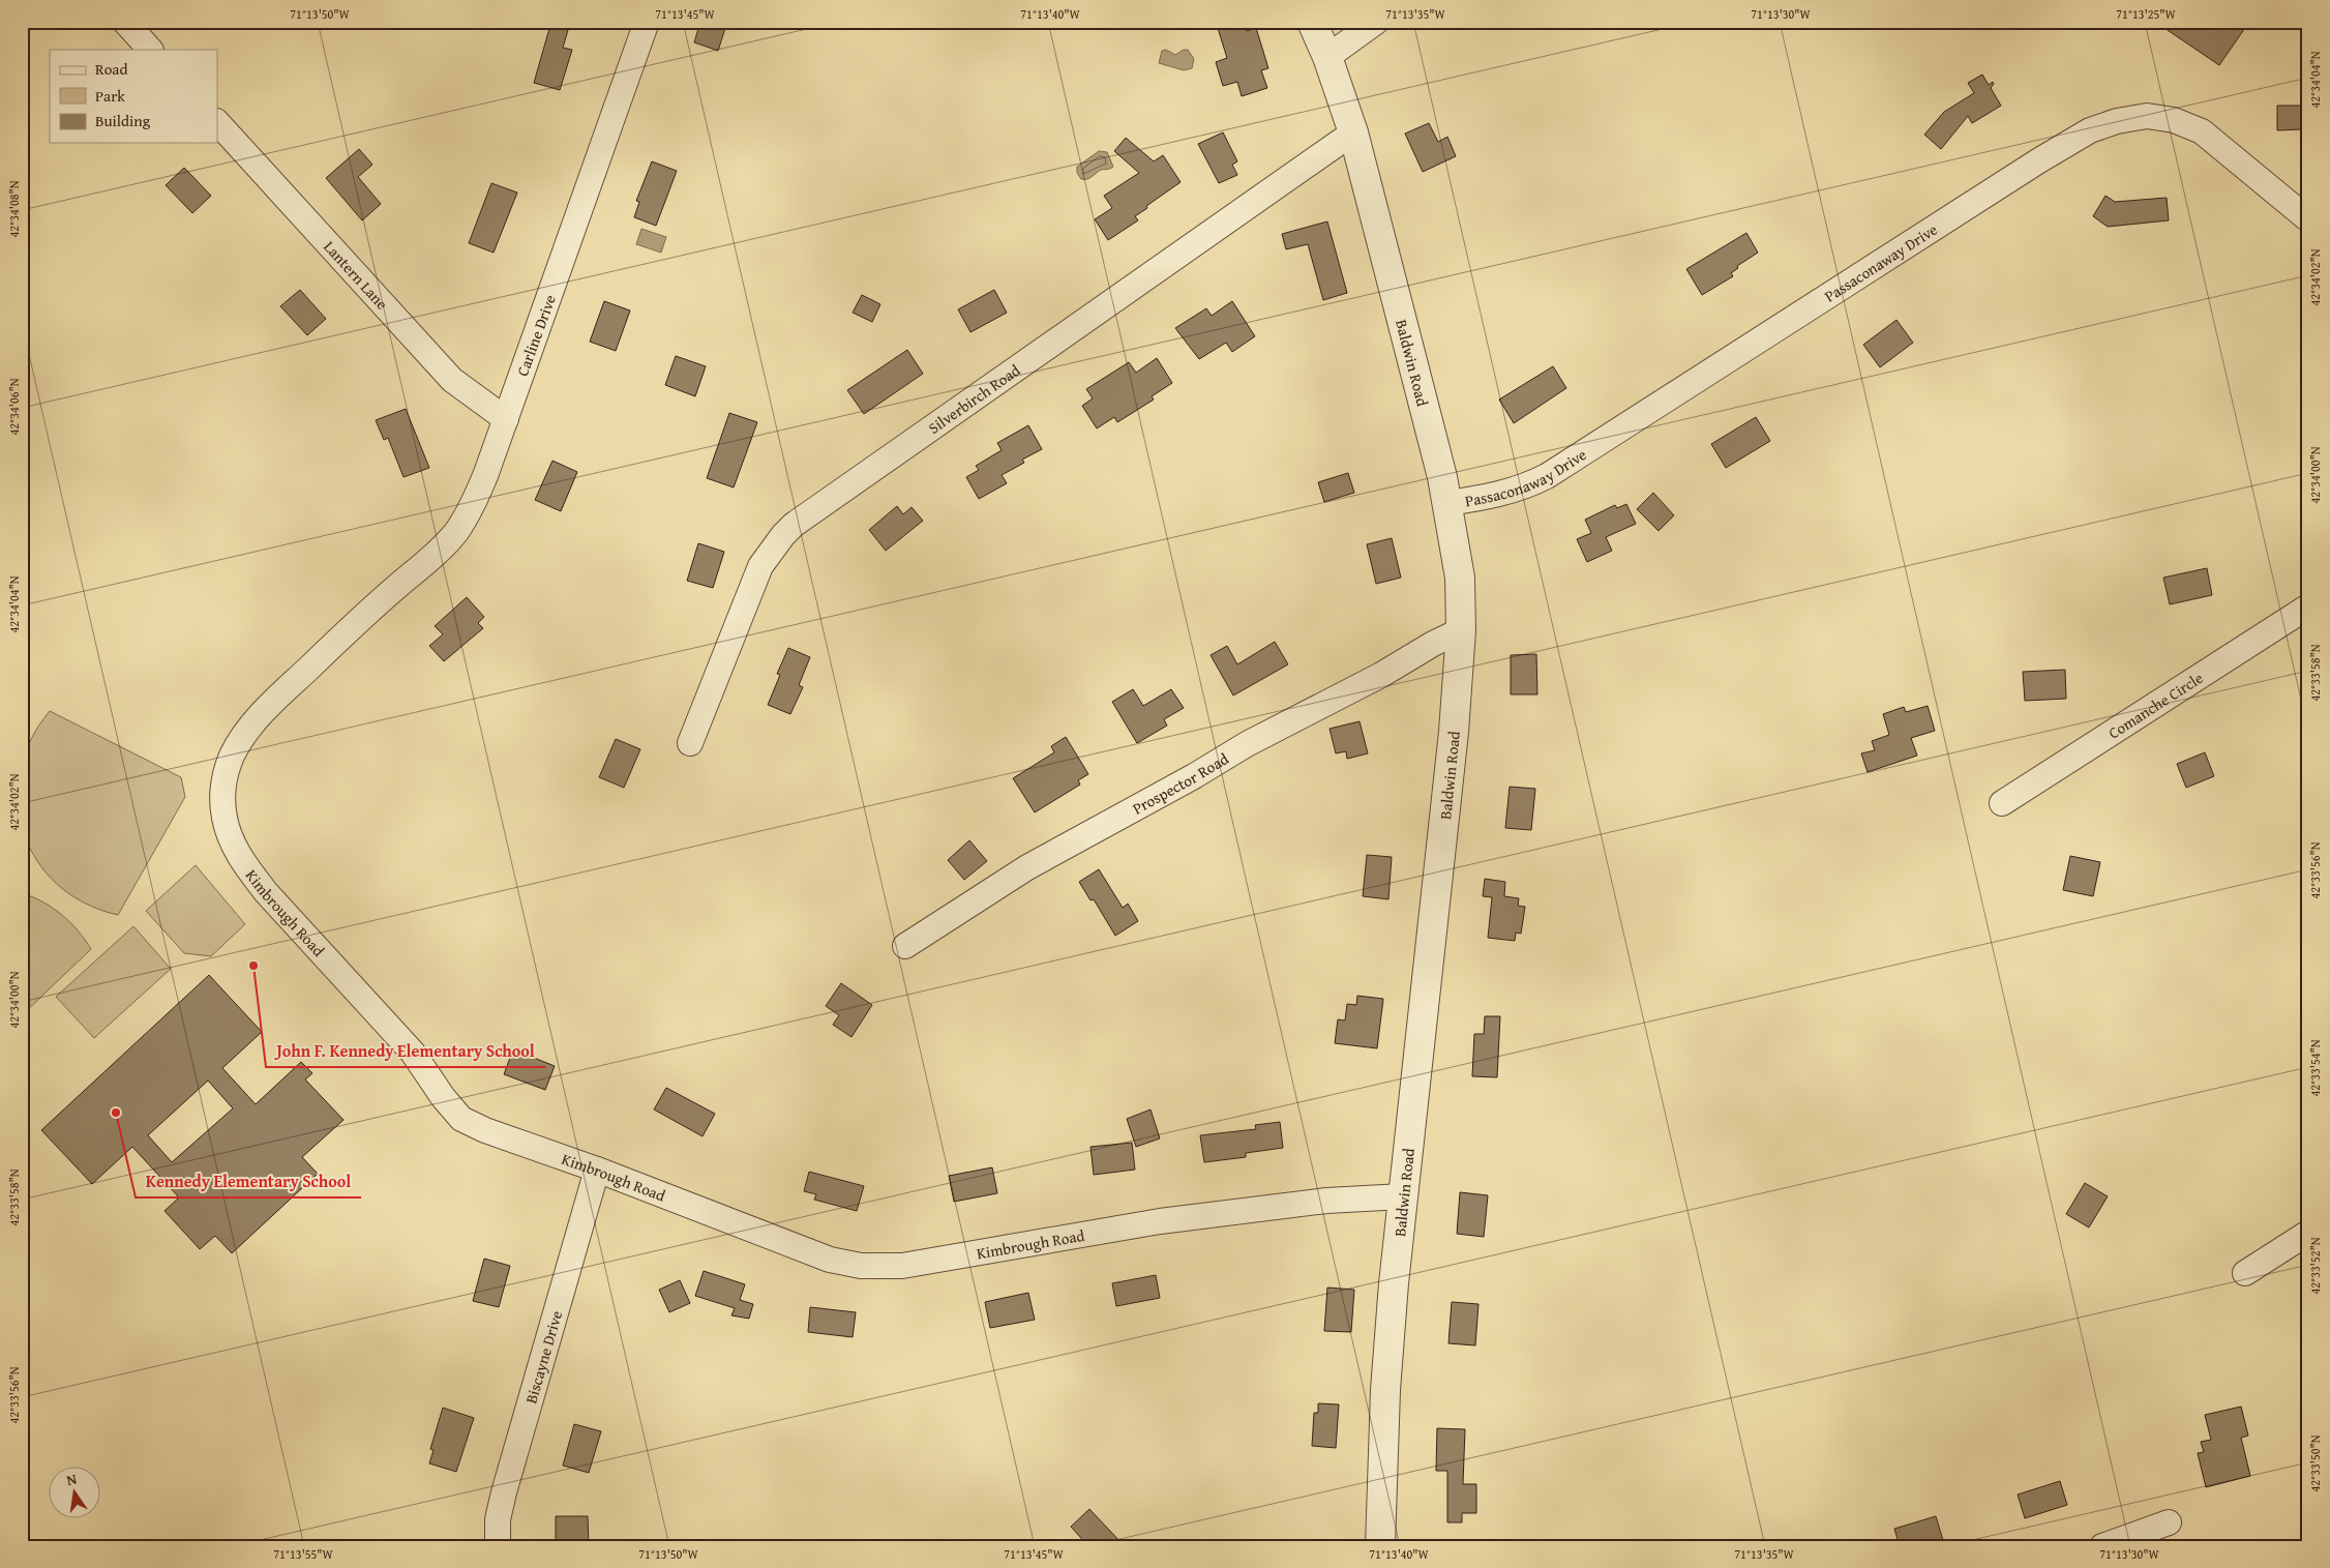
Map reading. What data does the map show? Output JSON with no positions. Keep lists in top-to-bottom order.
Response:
{
  "streets": {
    "street": [
      "Passaconaway Drive",
      "Lantern Lane",
      "Carline Drive",
      "Baldwin Road",
      "Silverbirch Road",
      "Comanche Circle",
      "Prospector Road",
      "Kimbrough Road",
      "Biscayne Drive"
    ]
  },
  "crossings": [
    ["Passaconaway Drive", "Baldwin Road"],
    ["Lantern Lane", "Carline Drive"],
    ["Carline Drive", "Kimbrough Road"],
    ["Baldwin Road", "Silverbirch Road"],
    ["Baldwin Road", "Prospector Road"],
    ["Baldwin Road", "Kimbrough Road"],
    ["Kimbrough Road", "Biscayne Drive"]
  ],
  "places": ["John F. Kennedy Elementary School", "Kennedy Elementary School"],
  "legend": ["Road", "Park", "Building"],
  "north": "top",
  "coordinates": [
    "71°13'50\"W",
    "71°13'45\"W",
    "71°13'40\"W",
    "71°13'35\"W",
    "71°13'30\"W",
    "71°13'25\"W",
    "42°34'04\"N",
    "42°34'08\"N",
    "42°34'02\"N",
    "42°34'06\"N",
    "42°34'00\"N",
    "42°33'58\"N",
    "42°33'56\"N",
    "42°33'54\"N",
    "42°33'52\"N",
    "42°33'50\"N",
    "71°13'55\"W"
  ]
}
